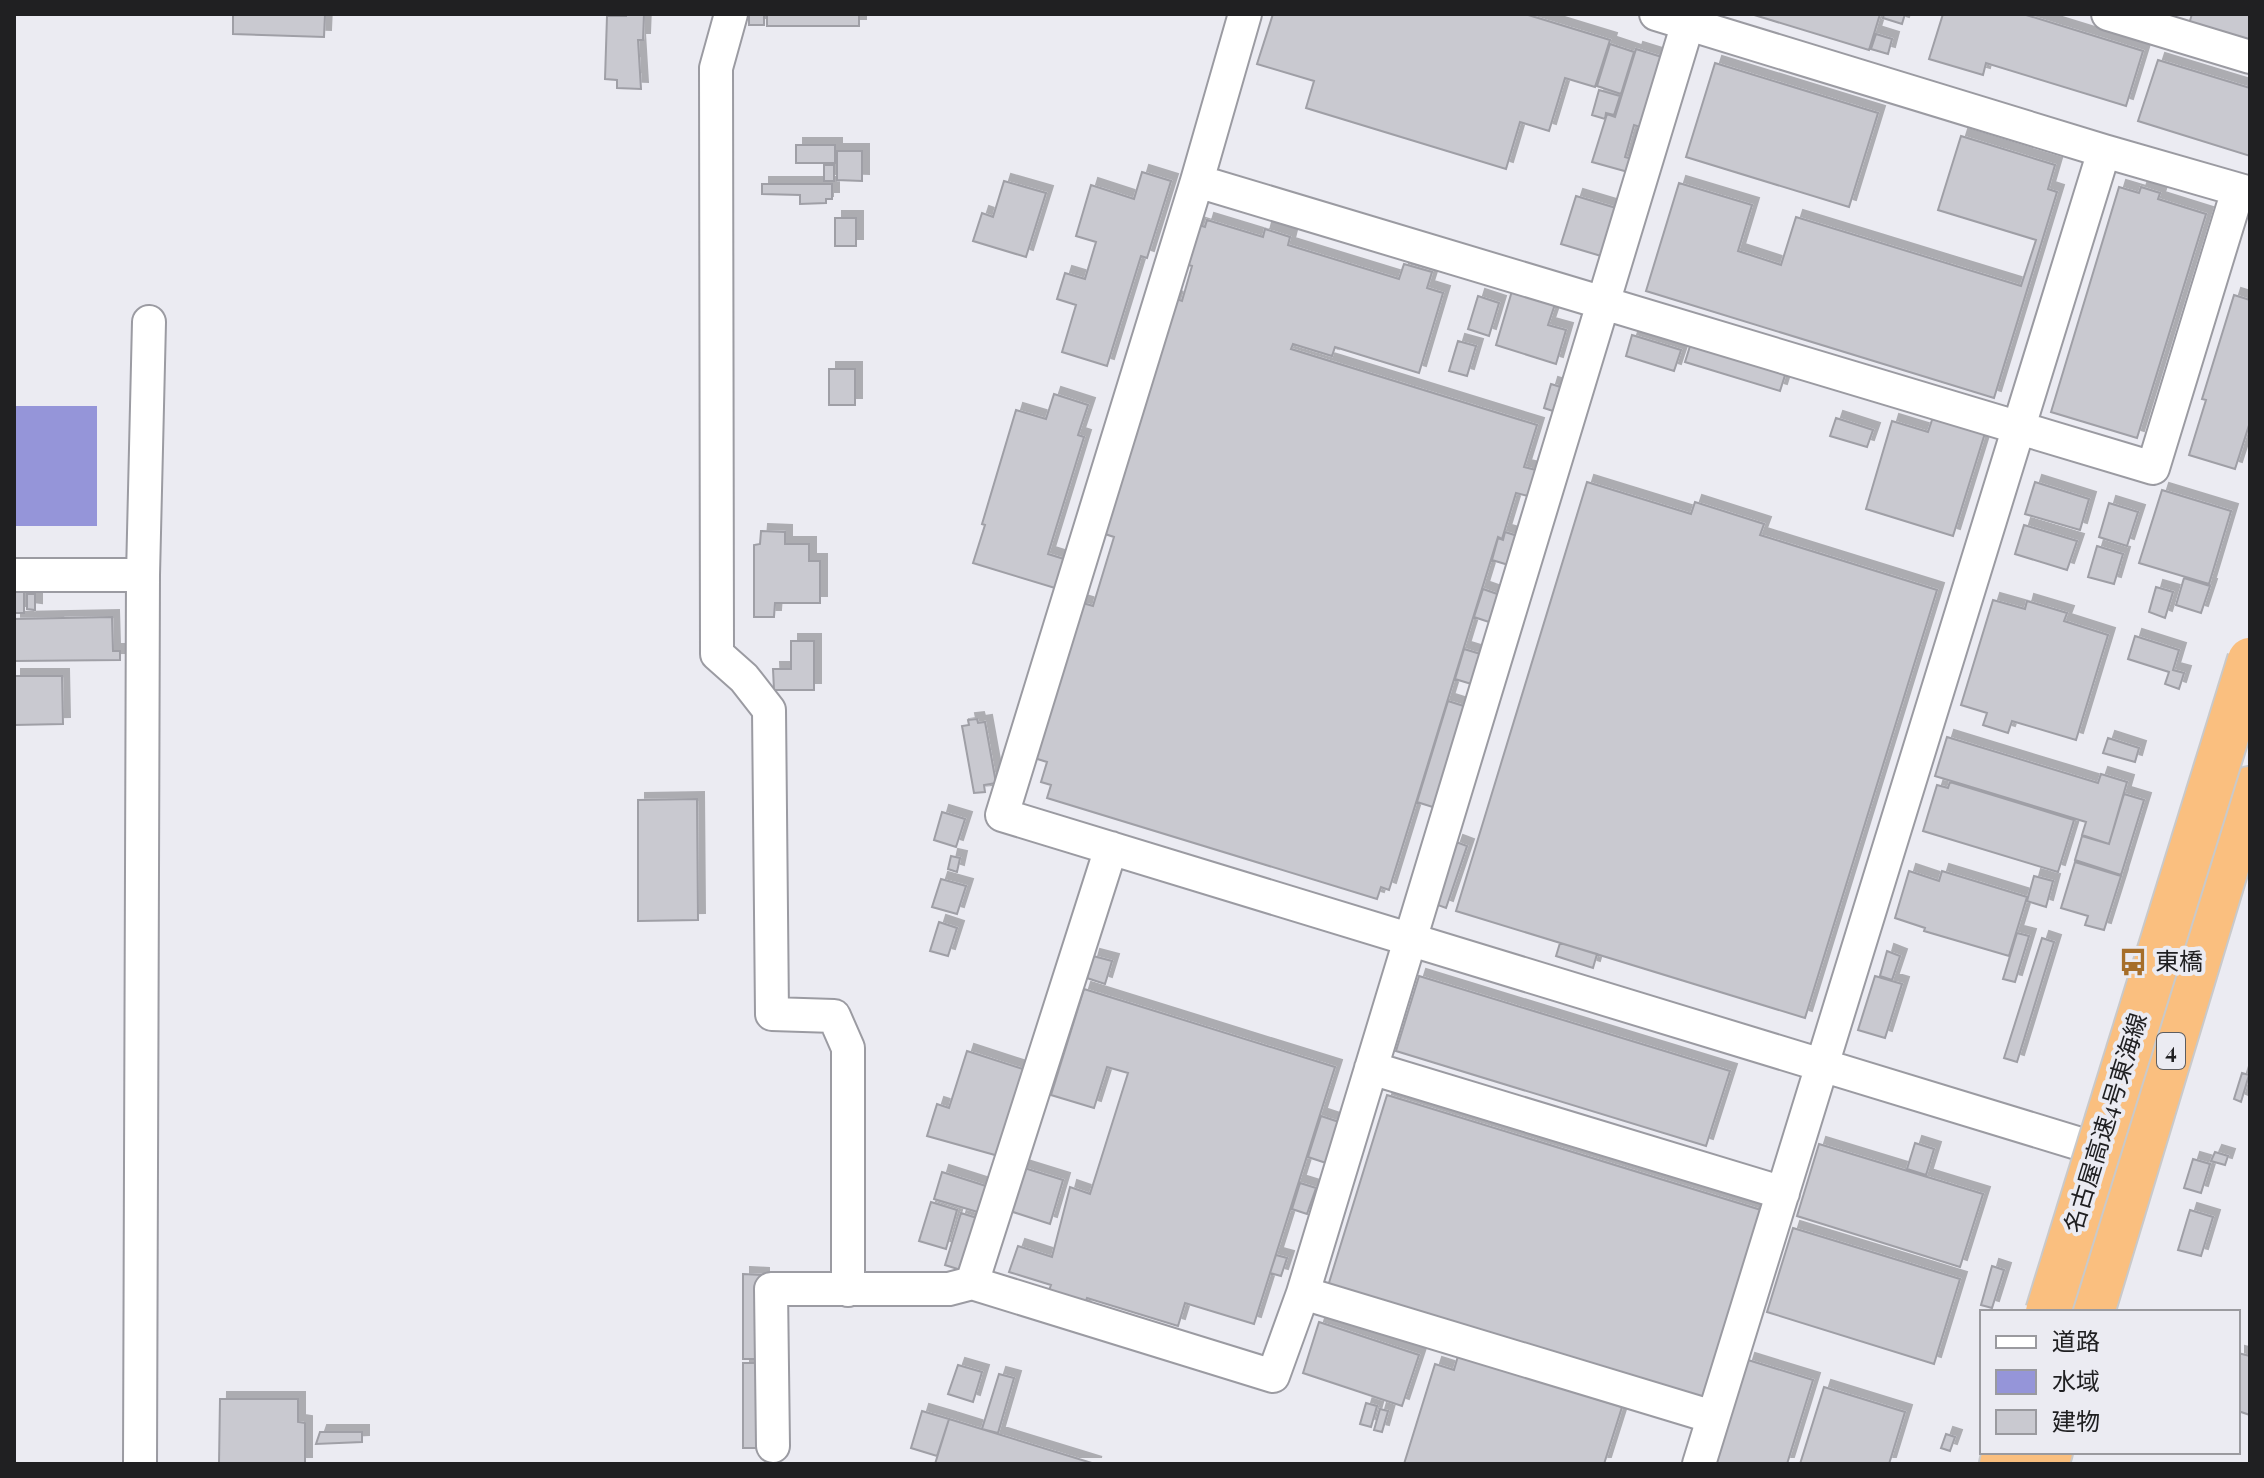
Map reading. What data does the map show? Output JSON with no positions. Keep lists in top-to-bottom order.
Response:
{
  "streets": {
    "highway": ["4", "名古屋高速4号東海線"]
  },
  "places": {
    "bus stop": ["東橋"]
  },
  "legend": ["道路", "水域", "建物"]
}
